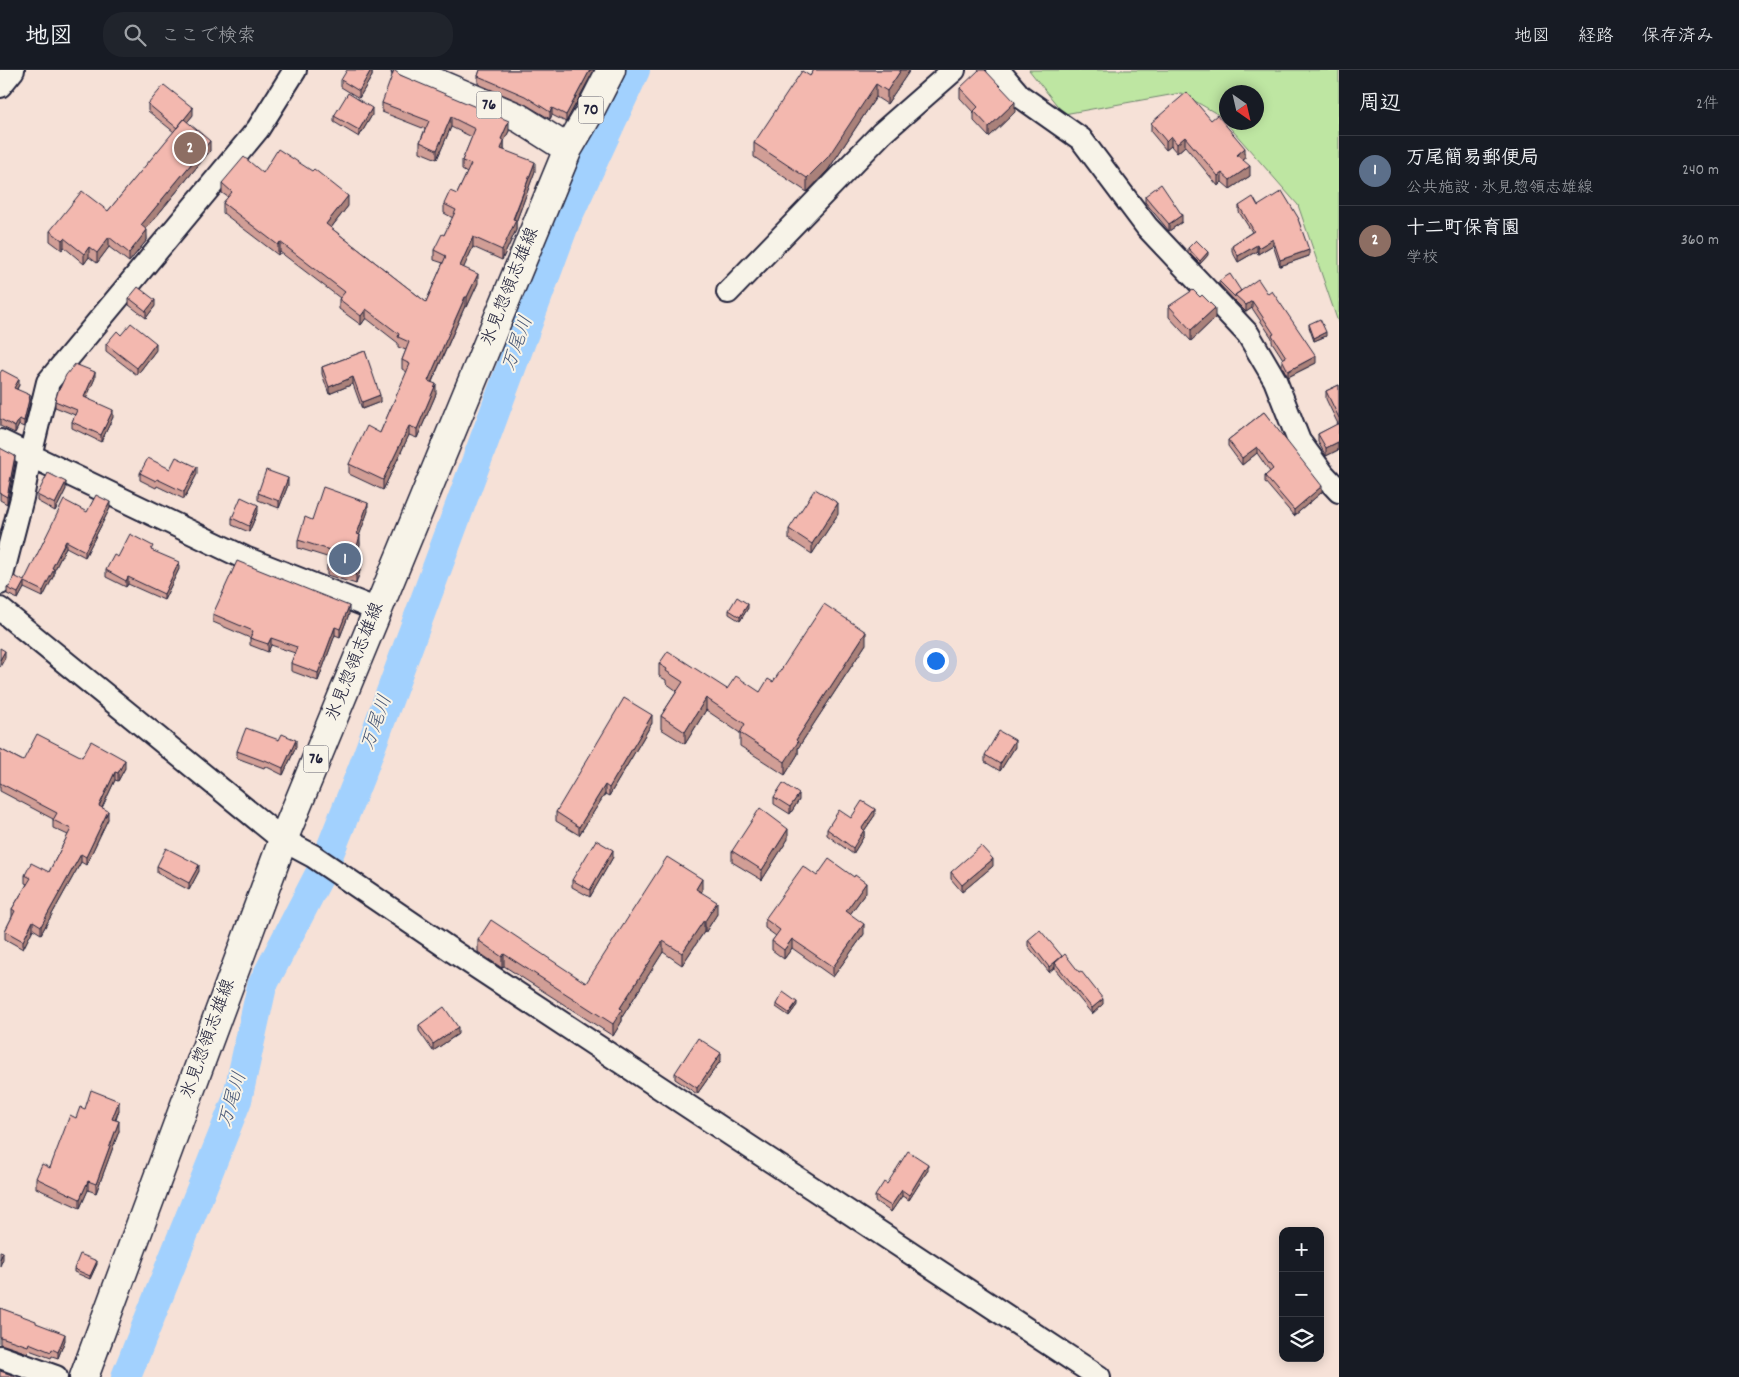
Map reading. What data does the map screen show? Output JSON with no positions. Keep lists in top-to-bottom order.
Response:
{
  "streets": {
    "main road": ["76", "70", "氷見惣領志雄線"]
  },
  "crossings": [
    ["76", "70"],
    ["76", "氷見惣領志雄線"],
    ["70", "氷見惣領志雄線"]
  ],
  "water": ["万尾川"],
  "north": "bottom right",
  "page": {
    "header": "地図",
    "search": "ここで検索",
    "nav": ["地図", "経路", "保存済み"],
    "heading": ["周辺", "2件"],
    "pins": ["2", "1"],
    "list": [
      {
        "mark": "1",
        "name": "万尾簡易郵便局",
        "note": "公共施設 · 氷見惣領志雄線",
        "value": "240 m"
      },
      {
        "mark": "2",
        "name": "十二町保育園",
        "note": "学校",
        "value": "360 m"
      }
    ],
    "map_buttons": ["+", "−"]
  }
}
